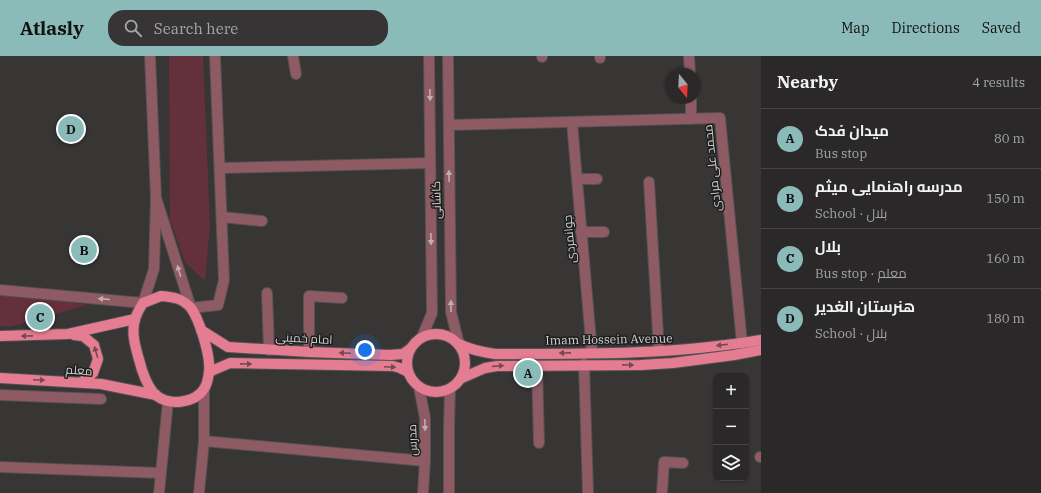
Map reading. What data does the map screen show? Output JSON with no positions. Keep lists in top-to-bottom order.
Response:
{
  "streets": {
    "main road": ["امام خمینی", "Imam Hossein Avenue", "معلم"],
    "street": [
      "محمد علی مرادی",
      "کاشانی",
      "جوانمردی",
      "مدرس"
    ]
  },
  "crossings": [
    ["محمد علی مرادی", "کاشانی"],
    ["محمد علی مرادی", "جوانمردی"],
    ["محمد علی مرادی", "Imam Hossein Avenue"],
    ["کاشانی", "امام خمینی"],
    ["کاشانی", "Imam Hossein Avenue"],
    ["کاشانی", "مدرس"],
    ["جوانمردی", "Imam Hossein Avenue"],
    ["امام خمینی", "Imam Hossein Avenue"],
    ["امام خمینی", "معلم"],
    ["امام خمینی", "مدرس"],
    ["Imam Hossein Avenue", "مدرس"]
  ],
  "north": "bottom",
  "page": {
    "header": "Atlasly",
    "search": "Search here",
    "nav": ["Map", "Directions", "Saved"],
    "heading": ["Nearby", "4 results"],
    "list": [
      {
        "mark": "A",
        "name": "میدان فدک",
        "note": "Bus stop",
        "value": "80 m"
      },
      {
        "mark": "B",
        "name": "مدرسه راهنمایی میثم",
        "note": "School · بلال",
        "value": "150 m"
      },
      {
        "mark": "C",
        "name": "بلال",
        "note": "Bus stop · معلم",
        "value": "160 m"
      },
      {
        "mark": "D",
        "name": "هنرستان الغدیر",
        "note": "School · بلال",
        "value": "180 m"
      }
    ],
    "pins": [
      "D",
      "B",
      "C",
      "A"
    ],
    "map_buttons": ["+", "−"]
  }
}
